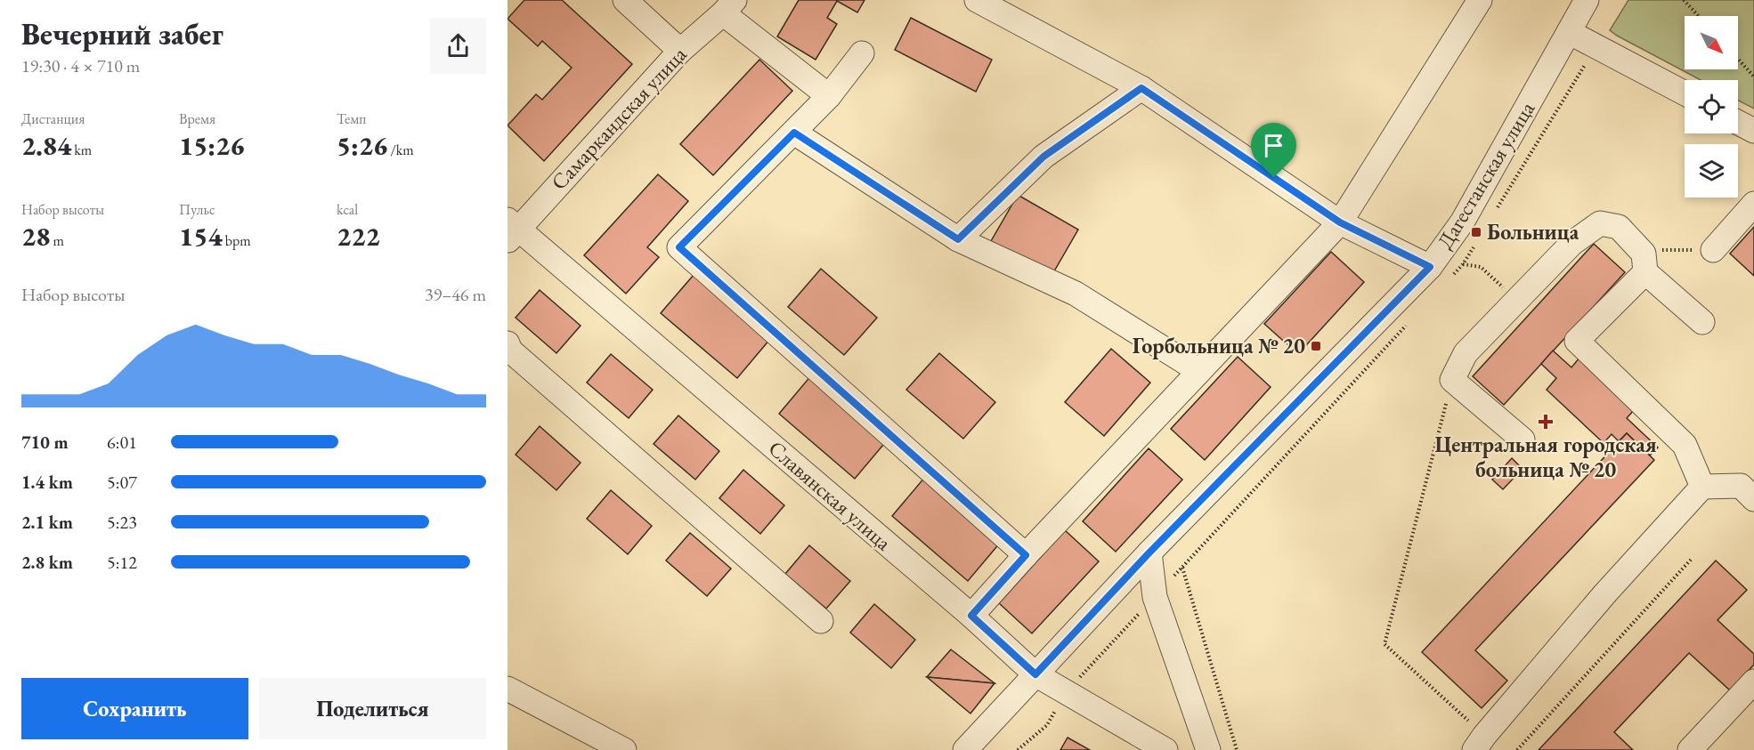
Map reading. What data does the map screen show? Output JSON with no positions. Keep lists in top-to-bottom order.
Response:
{
  "streets": {
    "street": ["Самаркандская улица", "Дагестанская улица", "Славянская улица"]
  },
  "crossings": [
    ["Самаркандская улица", "Славянская улица"],
    ["Дагестанская улица", "Славянская улица"]
  ],
  "places": {
    "transit": ["Больница", "Горбольница № 20"],
    "health": ["Центральная городская больница № 20"]
  },
  "north": "bottom right",
  "page": {
    "heading": ["Вечерний забег", "19:30 · 4 × 710 m"],
    "stats": [
      ["Дистанция", "2.84 km"],
      ["Время", "15:26"],
      ["Темп", "5:26 /km"],
      ["Набор высоты", "28 m"],
      ["Пульс", "154 bpm"],
      ["kcal", "222"]
    ],
    "chart": ["Набор высоты", "39–46 m"],
    "list": [
      {
        "name": "710 m",
        "note": "6:01"
      },
      {
        "name": "1.4 km",
        "note": "5:07"
      },
      {
        "name": "2.1 km",
        "note": "5:23"
      },
      {
        "name": "2.8 km",
        "note": "5:12"
      }
    ],
    "buttons": ["Сохранить", "Поделиться"]
  }
}
